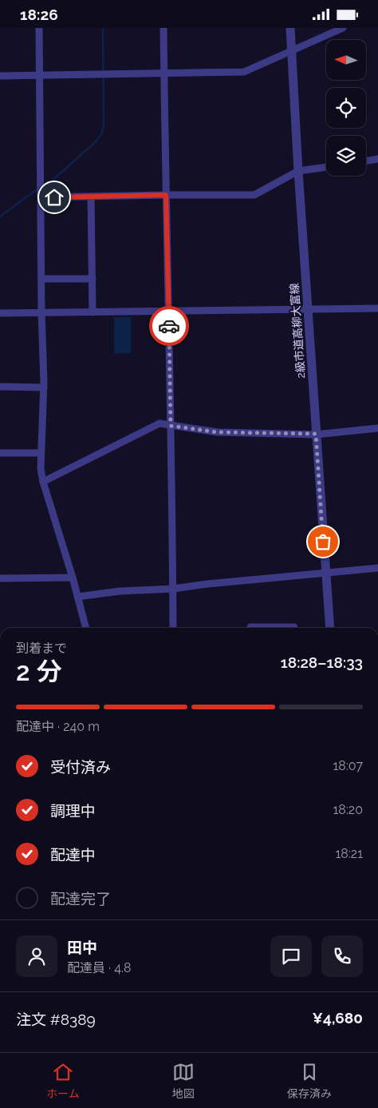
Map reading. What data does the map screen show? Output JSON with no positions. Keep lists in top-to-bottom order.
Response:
{
  "streets": {
    "street": ["2級市道高柳大富線"]
  },
  "north": "left",
  "page": {
    "status": "18:26",
    "heading": ["2 分", "到着まで", "18:28–18:33"],
    "panel": [
      "田中",
      "配達員 · 4.8",
      "注文 #8389",
      "¥4,680"
    ],
    "bar": "配達中 · 240 m",
    "list": [
      ["受付済み", "18:07"],
      ["調理中", "18:20"],
      ["配達中", "18:21"],
      "配達完了"
    ],
    "tabs": ["ホーム", "地図", "保存済み"]
  }
}
